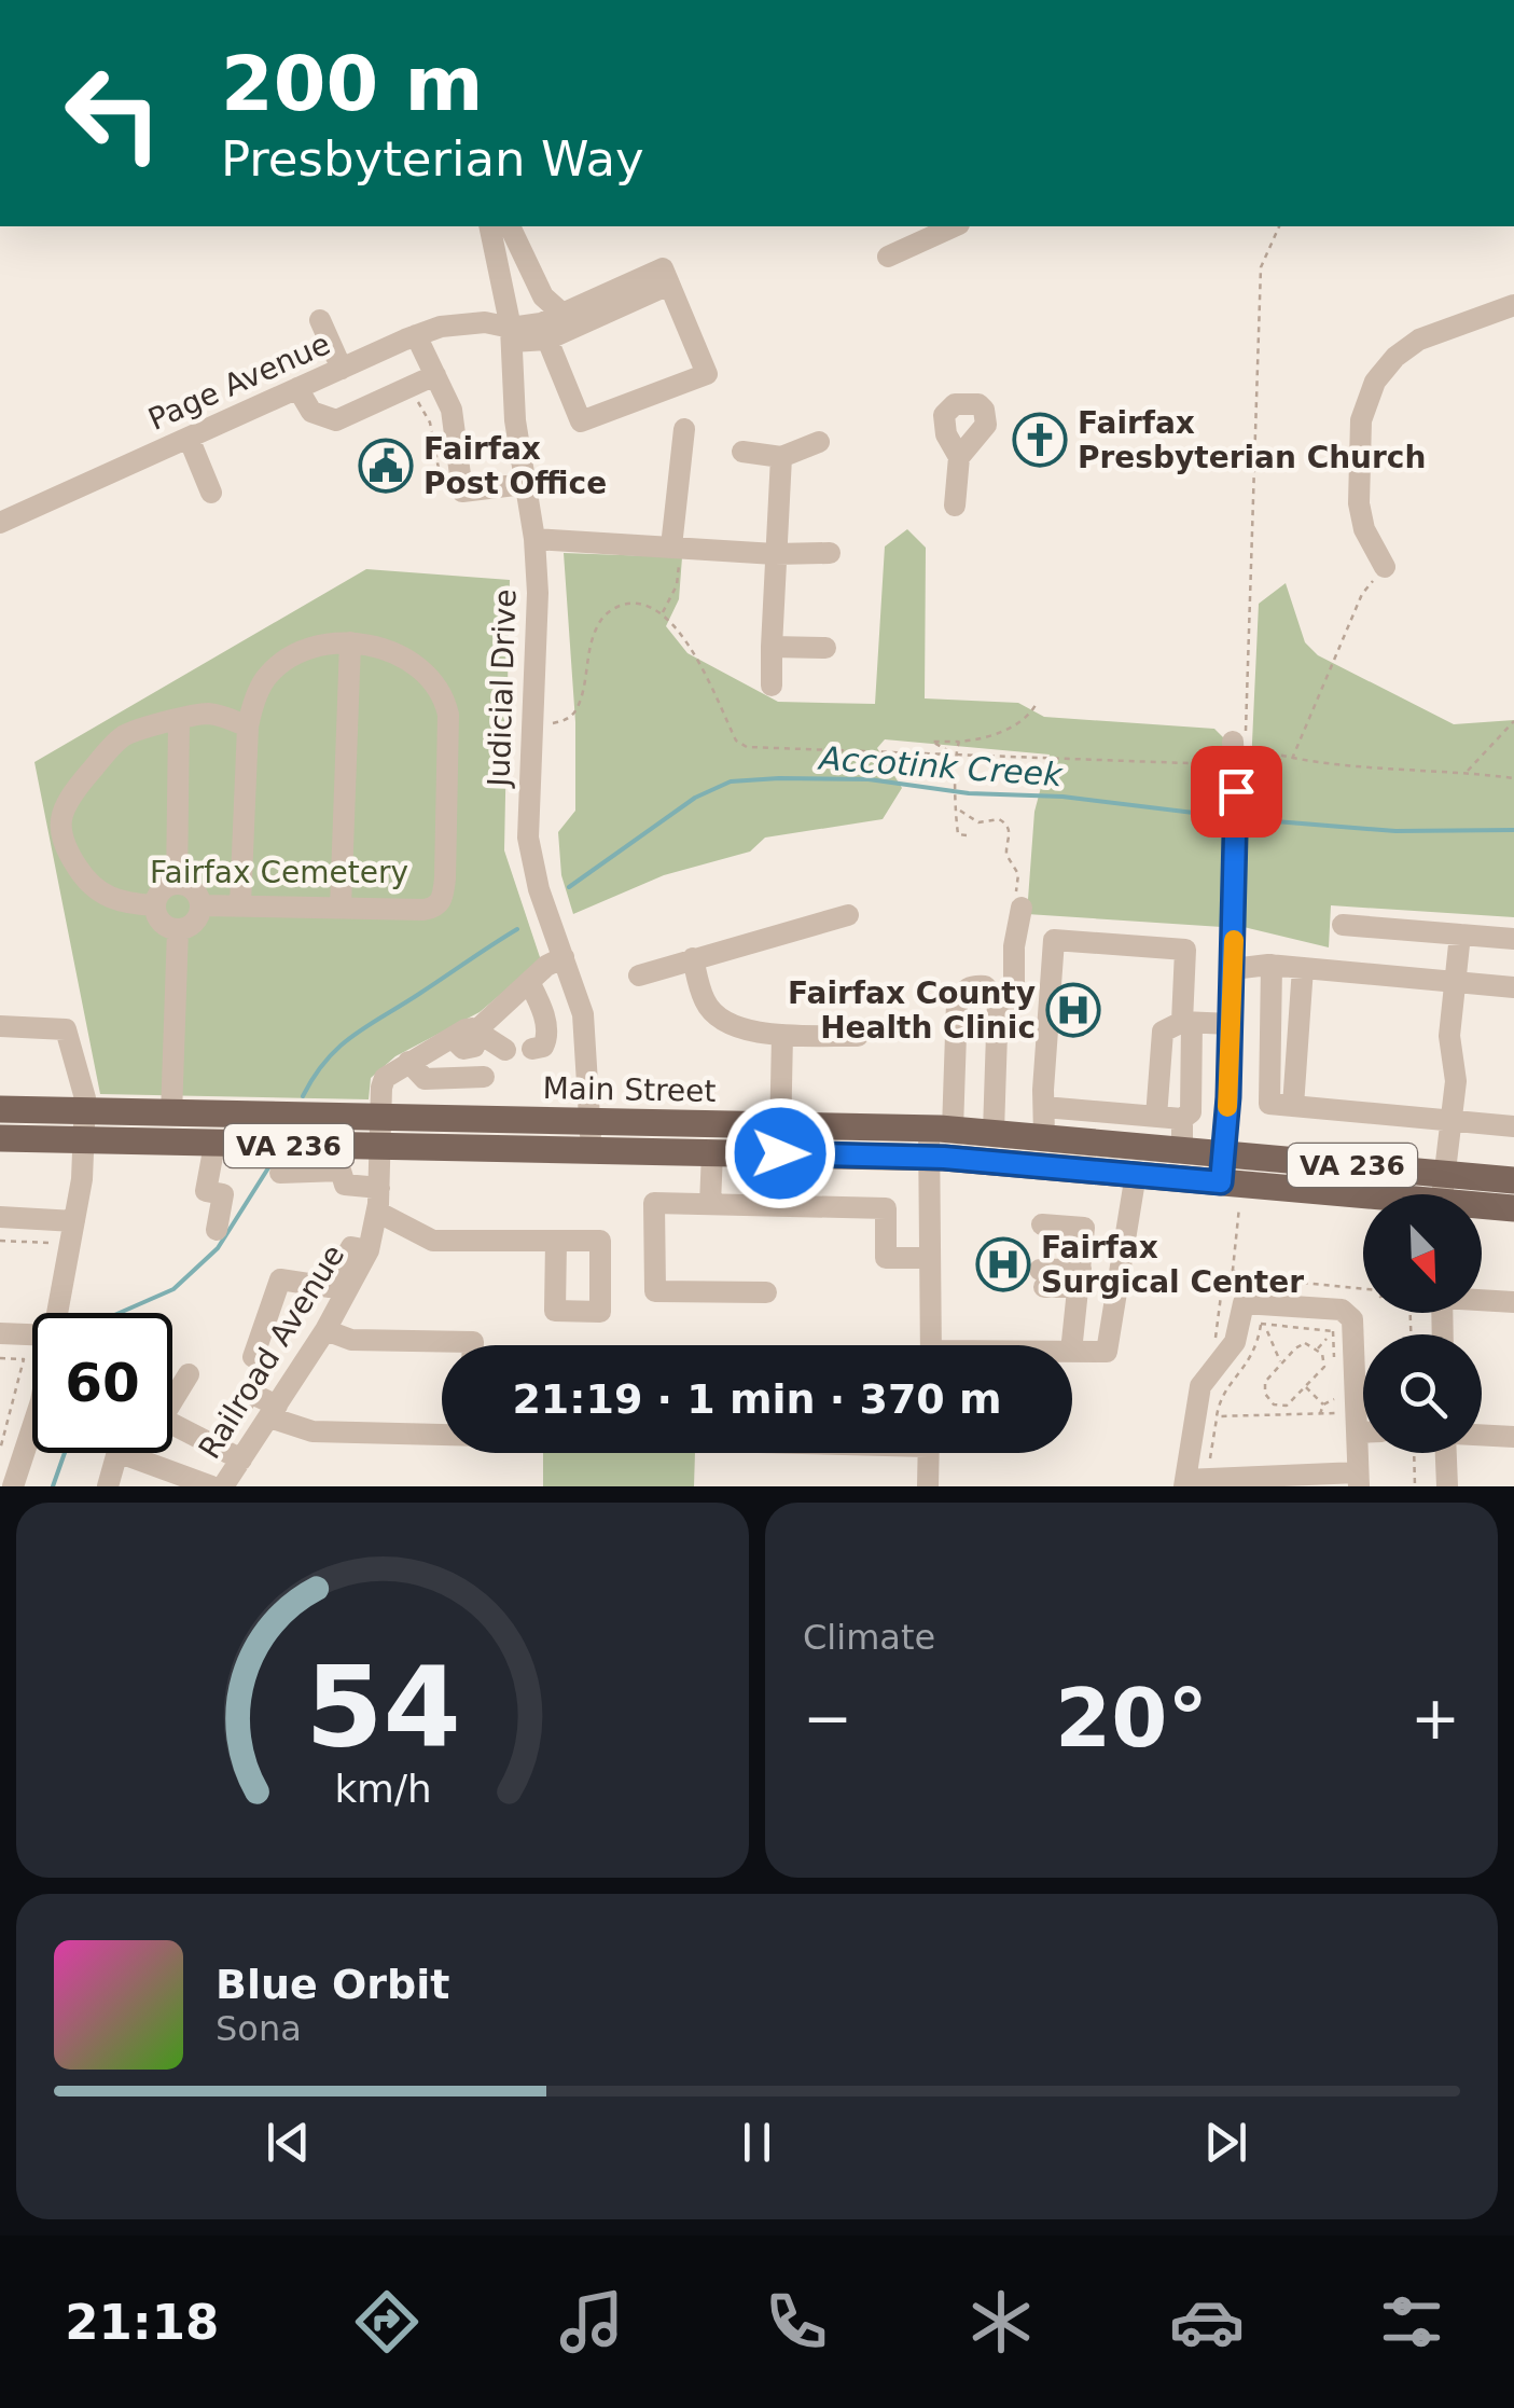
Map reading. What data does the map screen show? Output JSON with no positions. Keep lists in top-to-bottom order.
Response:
{
  "streets": {
    "main road": ["Main Street", "VA 236"],
    "street": ["Page Avenue", "Judicial Drive", "Railroad Avenue"]
  },
  "crossings": [
    ["Page Avenue", "Judicial Drive"],
    ["Judicial Drive", "Main Street"],
    ["Main Street", "Railroad Avenue"]
  ],
  "water": ["Accotink Creek"],
  "parks": ["Fairfax Cemetery"],
  "places": {
    "church": ["Fairfax Presbyterian Church"],
    "public building": ["Fairfax Post Office"],
    "hospital": ["Fairfax County Health Clinic", "Fairfax Surgical Center"]
  },
  "north": "bottom right",
  "page": {
    "turn": ["200 m", "Presbyterian Way"],
    "limit": "60",
    "trip": "21:19 · 1 min · 370 m",
    "tile": "Climate",
    "heat": ["−", "20°", "+"],
    "song": ["Blue Orbit", "Sona"],
    "tabs": "21:18",
    "gauge": ["54", "km/h"]
  }
}
